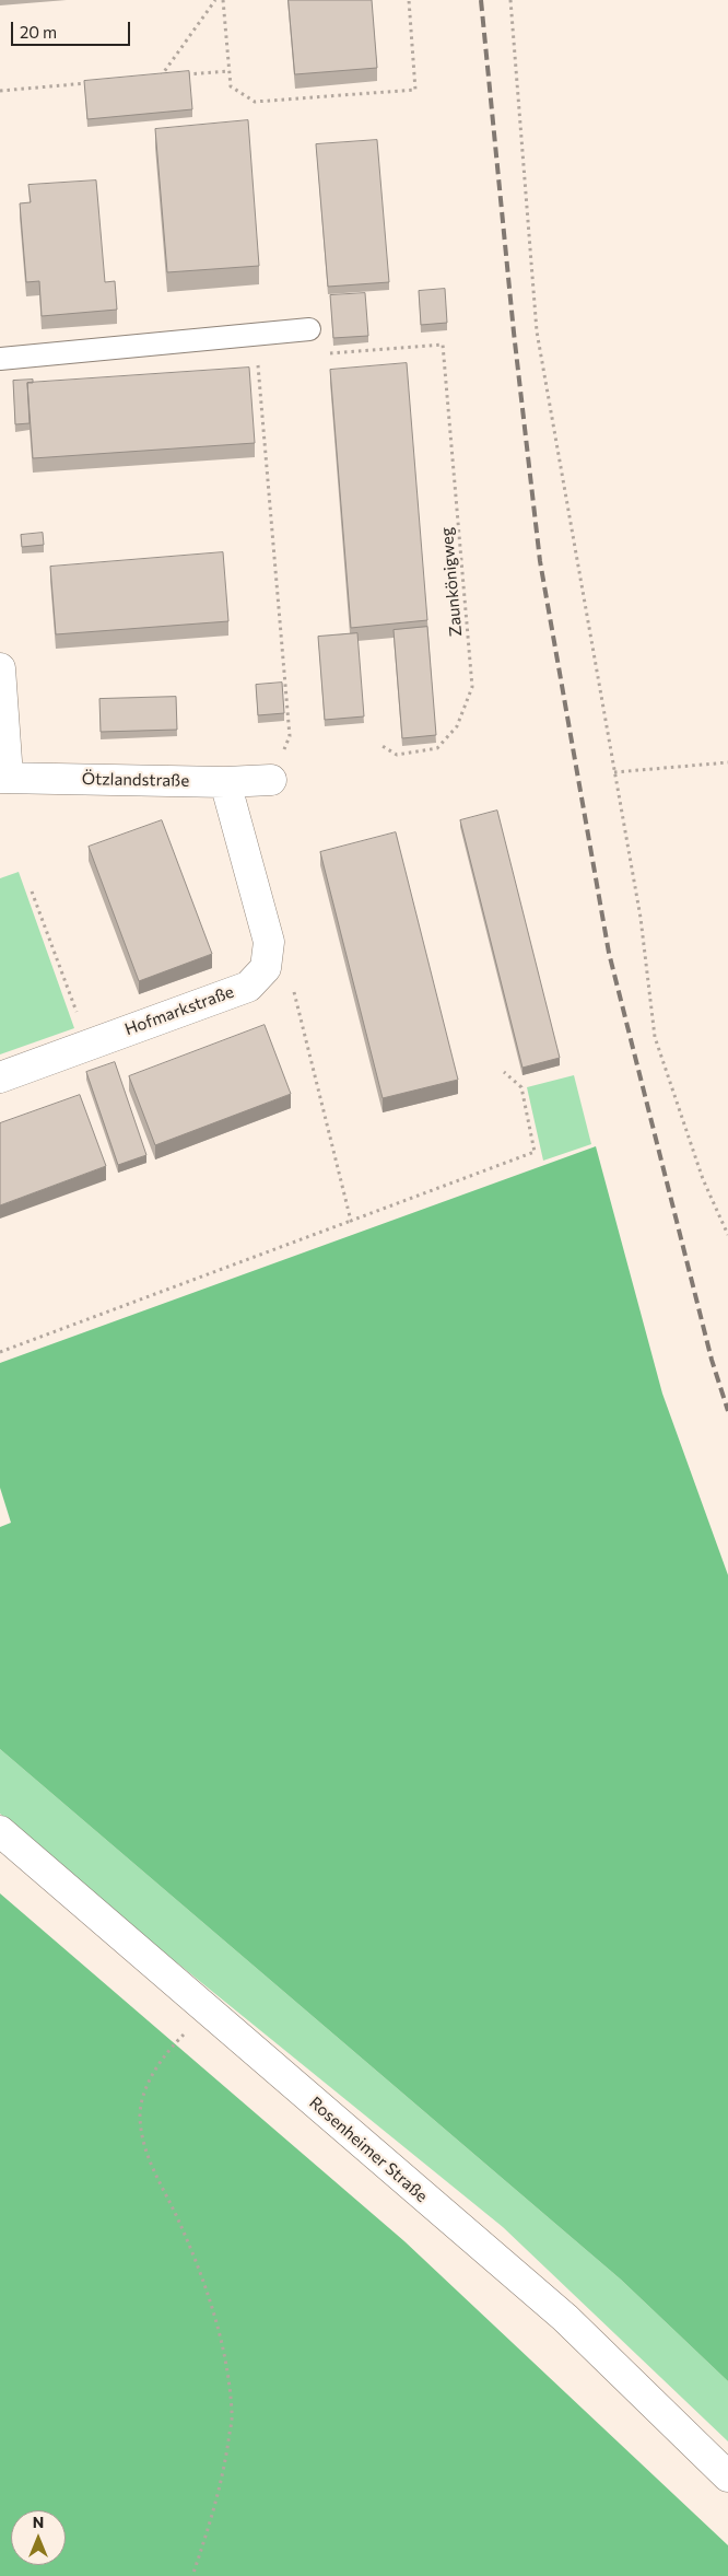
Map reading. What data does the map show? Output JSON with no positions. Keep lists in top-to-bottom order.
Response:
{
  "streets": {
    "street": ["Ötzlandstraße", "Hofmarkstraße", "Rosenheimer Straße"],
    "path": ["Zaunkönigweg"]
  },
  "scale_bar": "20 m",
  "north": "top"
}
